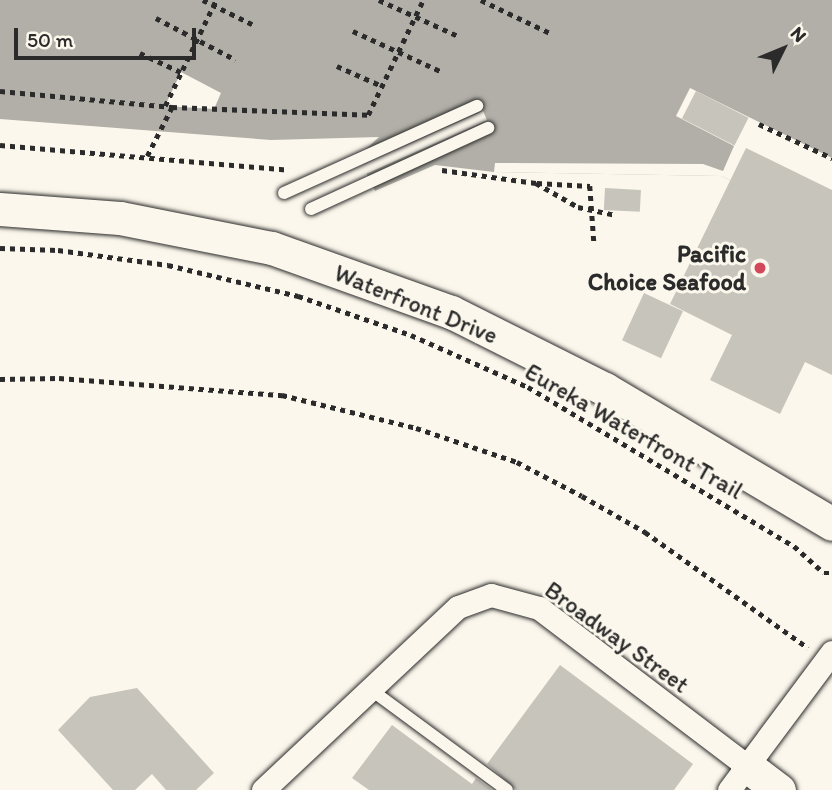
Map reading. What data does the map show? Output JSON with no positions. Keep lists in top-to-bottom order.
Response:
{
  "streets": {
    "street": ["Waterfront Drive", "Broadway Street"],
    "path": ["Eureka Waterfront Trail"]
  },
  "places": ["Pacific Choice Seafood"],
  "scale_bar": "50 m",
  "north": "top right"
}
